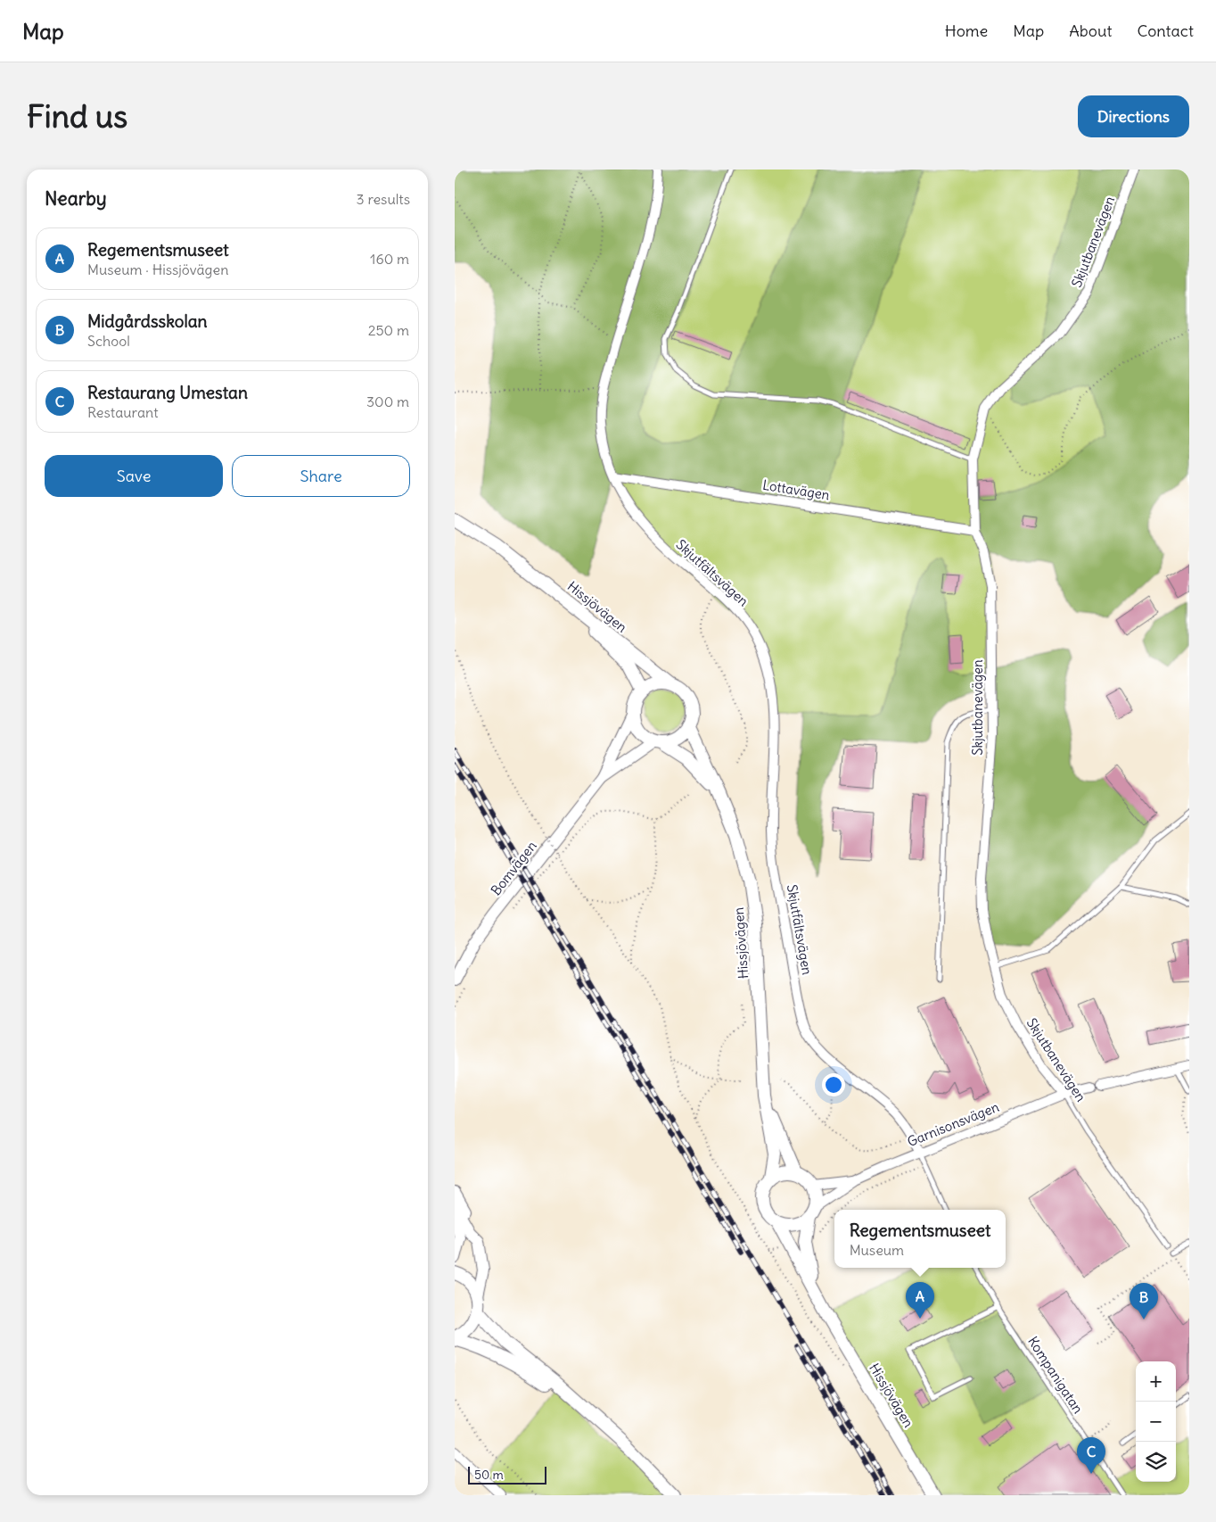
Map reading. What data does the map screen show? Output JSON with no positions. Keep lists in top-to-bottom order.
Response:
{
  "streets": {
    "main road": ["Hissjövägen"],
    "street": [
      "Skjutbanevägen",
      "Lottavägen",
      "Skjutfältsvägen",
      "Bomvägen",
      "Garnisonsvägen"
    ],
    "lane": ["Kompanigatan"]
  },
  "crossings": [
    ["Skjutbanevägen", "Lottavägen"],
    ["Skjutbanevägen", "Garnisonsvägen"],
    ["Lottavägen", "Skjutfältsvägen"],
    ["Skjutfältsvägen", "Garnisonsvägen"],
    ["Hissjövägen", "Bomvägen"],
    ["Hissjövägen", "Garnisonsvägen"]
  ],
  "scale_bar": "50 m",
  "page": {
    "header": "Map",
    "nav": [
      "Home",
      "Map",
      "About",
      "Contact"
    ],
    "buttons": [
      "Directions",
      ["Save", "Share"]
    ],
    "title": "Find us",
    "heading": ["Nearby", "3 results"],
    "list": [
      {
        "mark": "A",
        "name": "Regementsmuseet",
        "note": "Museum · Hissjövägen",
        "value": "160 m"
      },
      {
        "mark": "B",
        "name": "Midgårdsskolan",
        "note": "School",
        "value": "250 m"
      },
      {
        "mark": "C",
        "name": "Restaurang Umestan",
        "note": "Restaurant",
        "value": "300 m"
      }
    ],
    "popup": ["Regementsmuseet", "Museum"],
    "pins": ["A", "B", "C"],
    "map_buttons": ["+", "−"],
    "scale": "50 m"
  }
}
